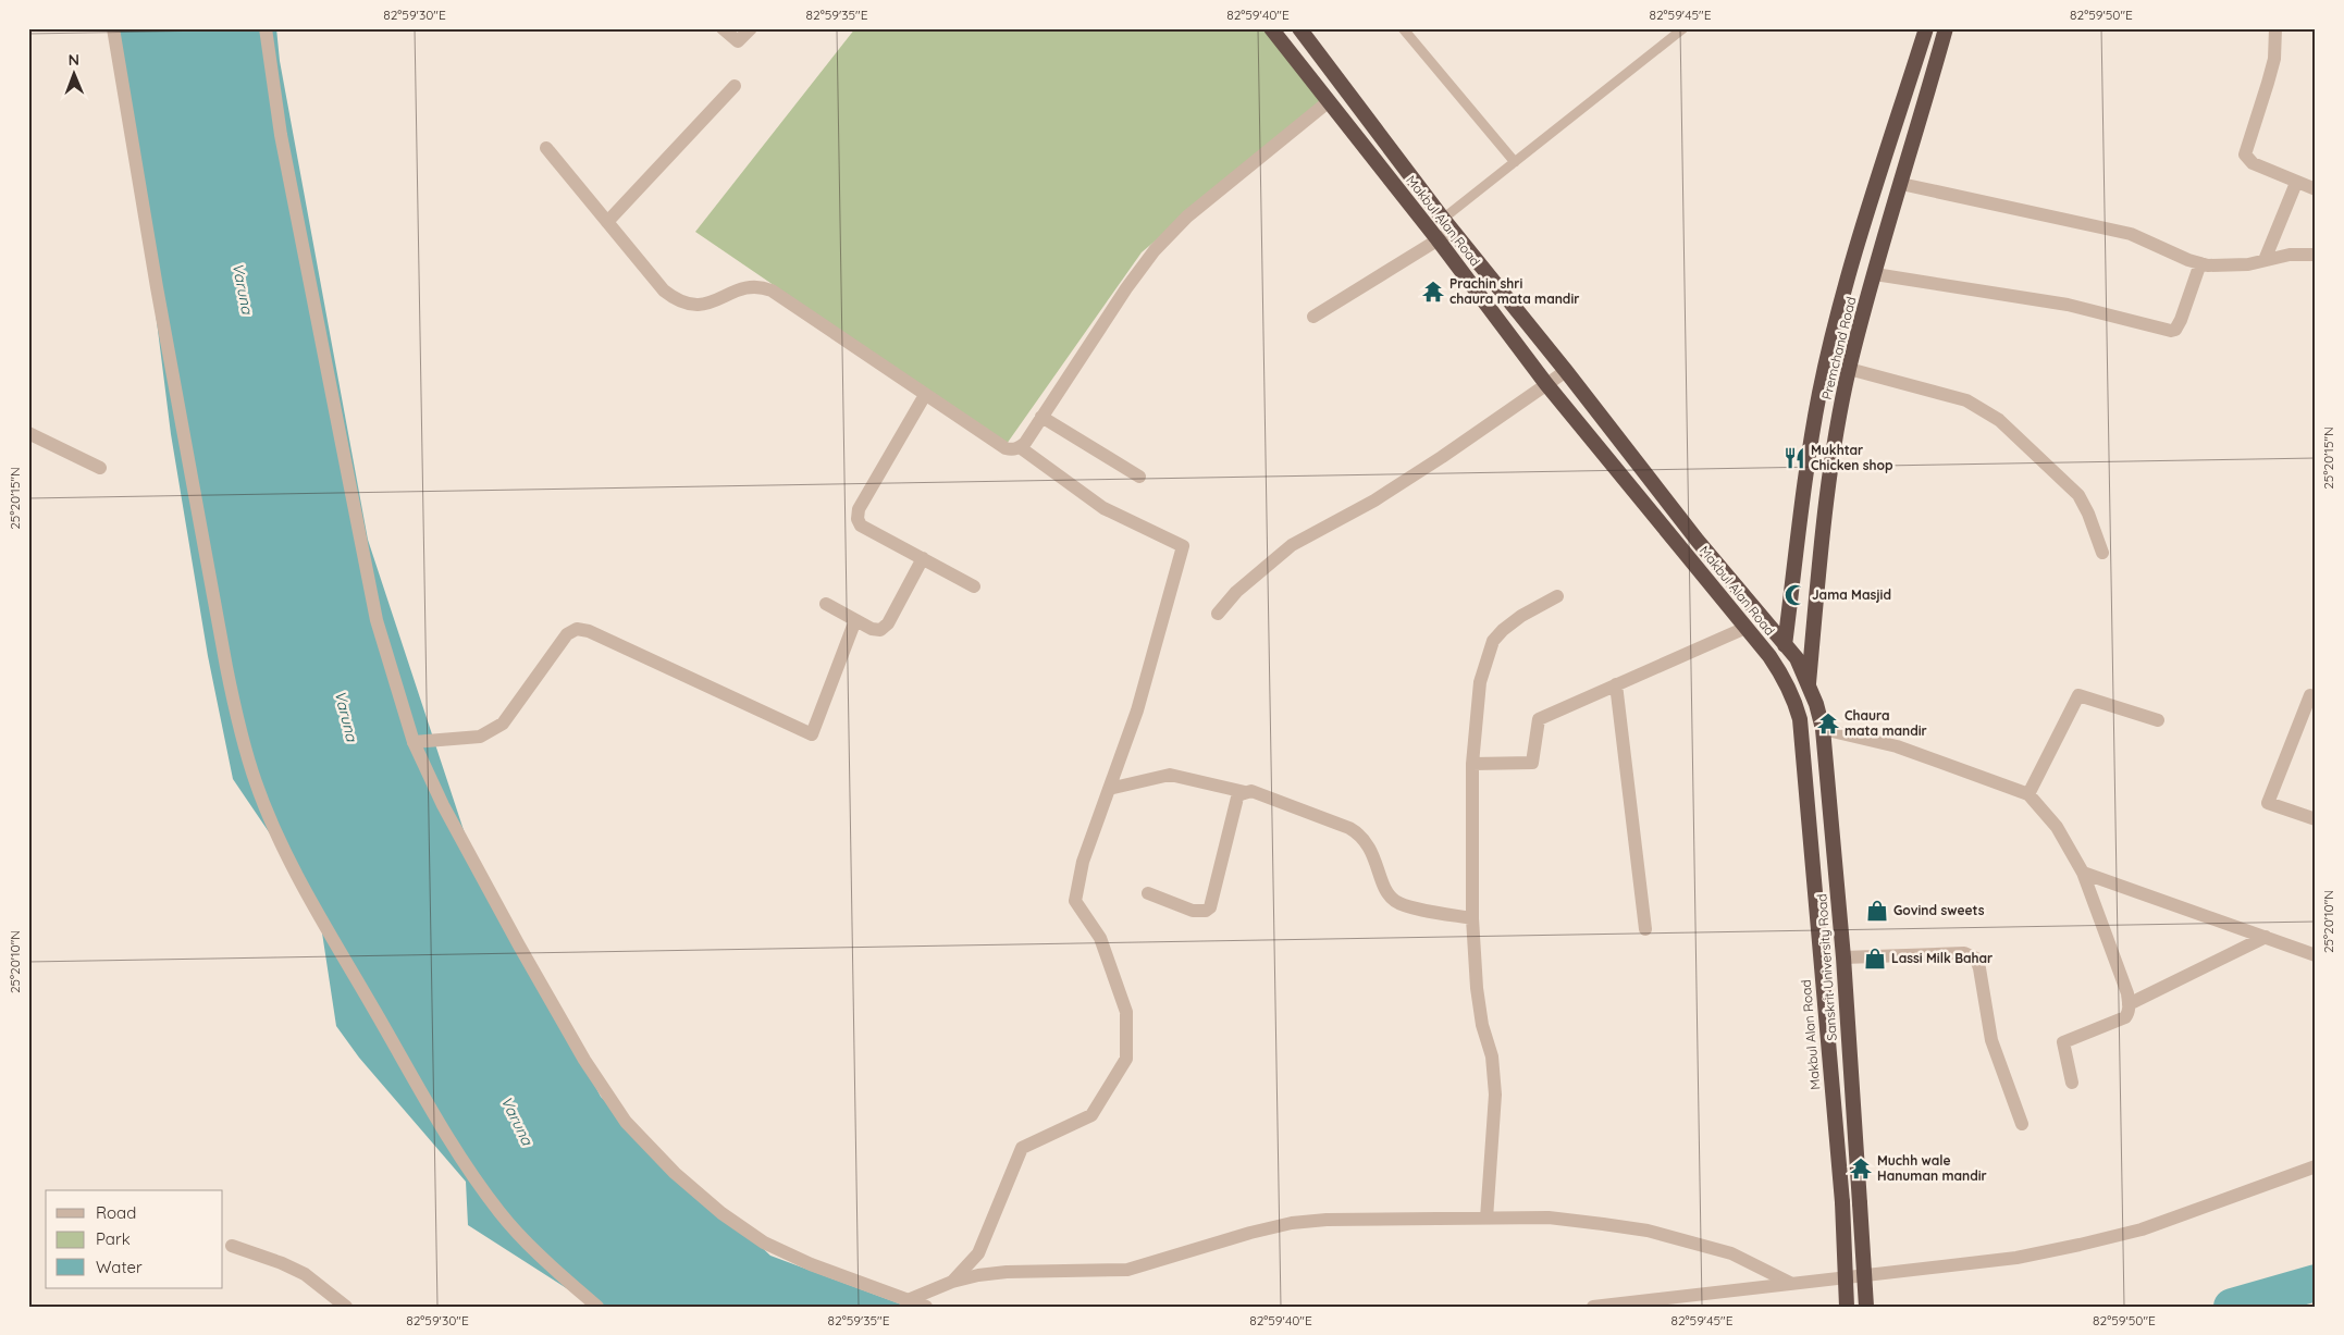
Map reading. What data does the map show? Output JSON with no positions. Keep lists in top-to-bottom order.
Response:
{
  "streets": {
    "highway": ["Makbul Alan Road", "Premchand Road", "Sanskrit University Road"]
  },
  "crossings": [
    ["Makbul Alan Road", "Premchand Road"],
    ["Makbul Alan Road", "Sanskrit University Road"]
  ],
  "water": ["Varuna"],
  "places": {
    "temple": ["Prachin shri chaura mata mandir", "Chaura mata mandir", "Muchh wale Hanuman mandir"],
    "restaurant": ["Mukhtar Chicken shop"],
    "mosque": ["Jama Masjid"],
    "shop": ["Govind sweets", "Lassi Milk Bahar"]
  },
  "legend": ["Road", "Park", "Water"],
  "north": "top",
  "coordinates": [
    "82°59'30\"E",
    "82°59'35\"E",
    "82°59'40\"E",
    "82°59'45\"E",
    "82°59'50\"E",
    "25°20'15\"N",
    "25°20'10\"N"
  ]
}
